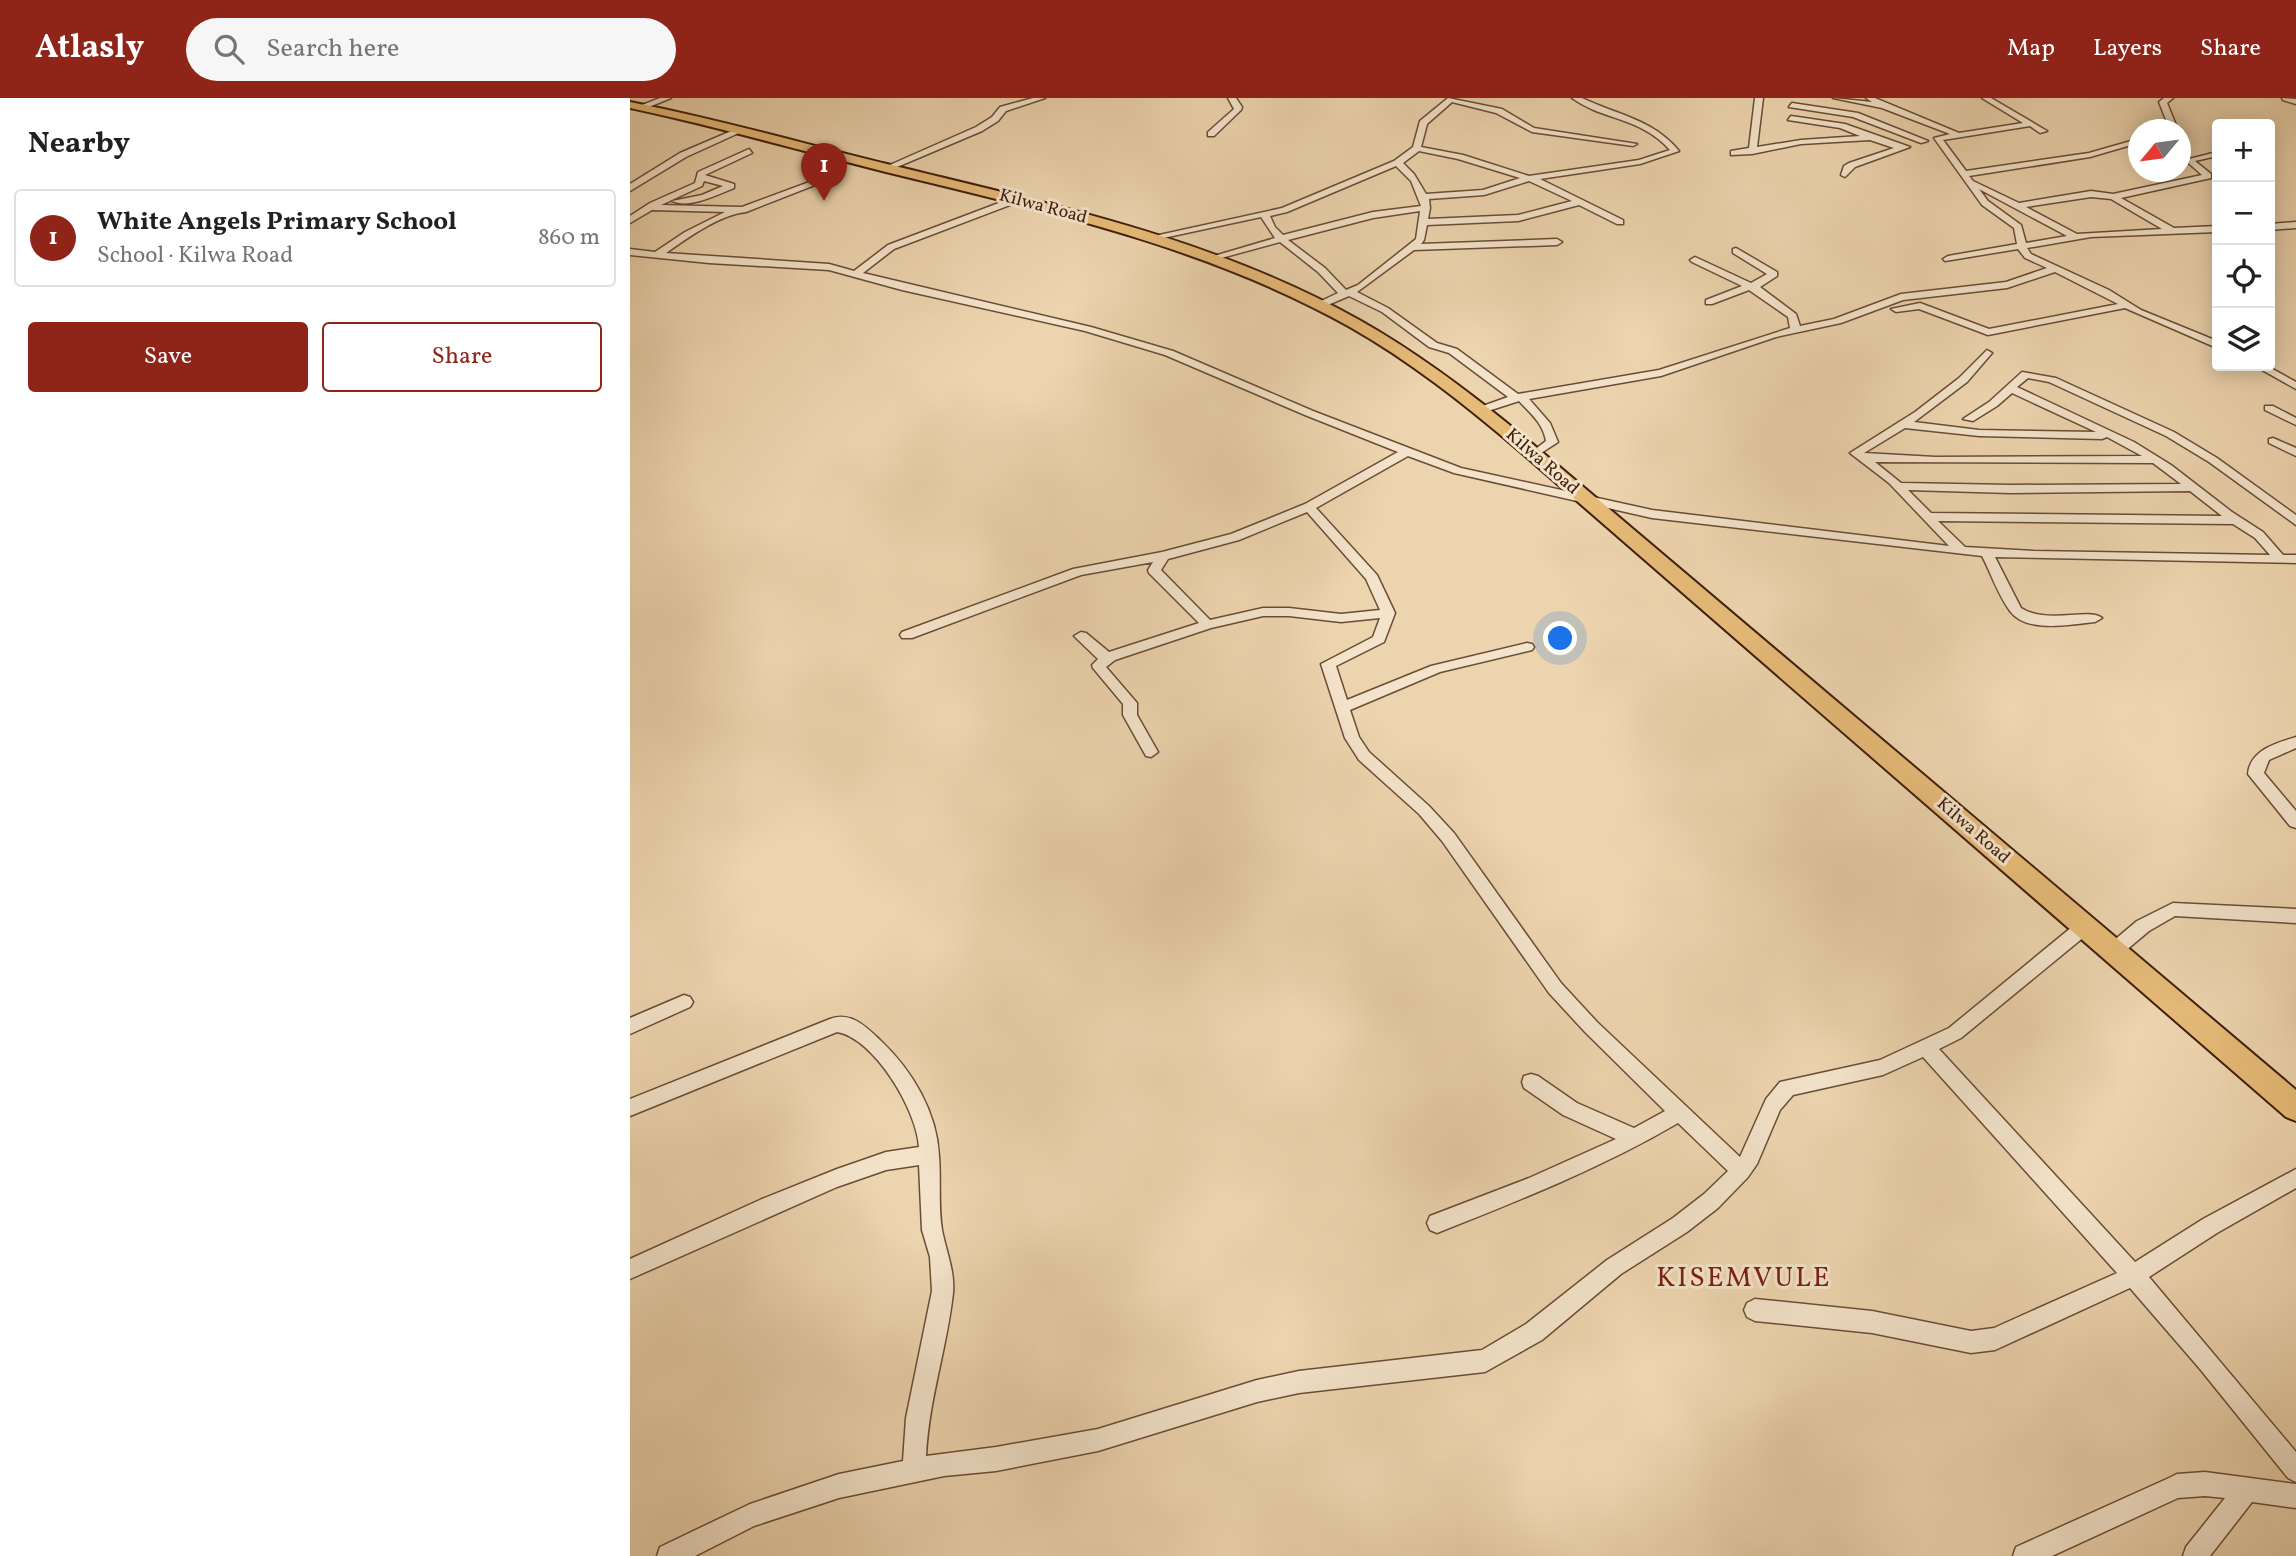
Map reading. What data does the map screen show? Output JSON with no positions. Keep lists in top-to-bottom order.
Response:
{
  "streets": {
    "highway": ["Kilwa Road"]
  },
  "districts": ["KISEMVULE"],
  "north": "bottom left",
  "page": {
    "header": "Atlasly",
    "search": "Search here",
    "nav": ["Map", "Layers", "Share"],
    "heading": "Nearby",
    "map_buttons": ["+", "−"],
    "pins": "1",
    "list": [
      {
        "mark": "1",
        "name": "White Angels Primary School",
        "note": "School · Kilwa Road",
        "value": "860 m"
      }
    ],
    "buttons": ["Save", "Share"]
  }
}
